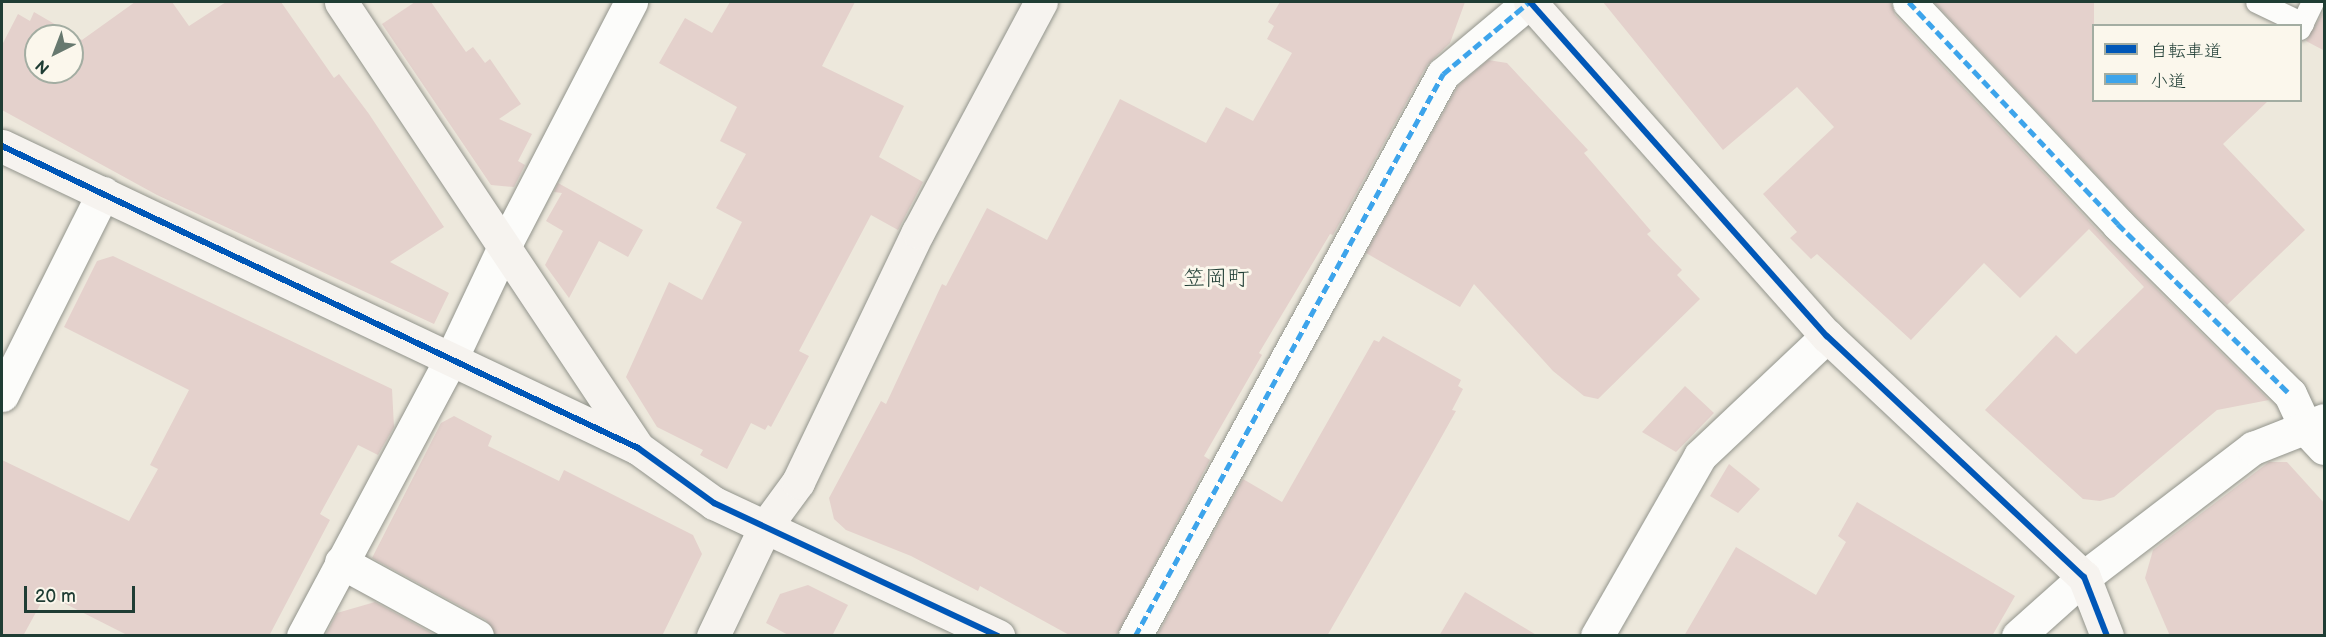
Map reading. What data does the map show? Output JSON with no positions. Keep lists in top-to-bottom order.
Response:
{
  "districts": ["笠岡町"],
  "legend": ["自転車道", "小道"],
  "scale_bar": "20 m",
  "north": "bottom left"
}
